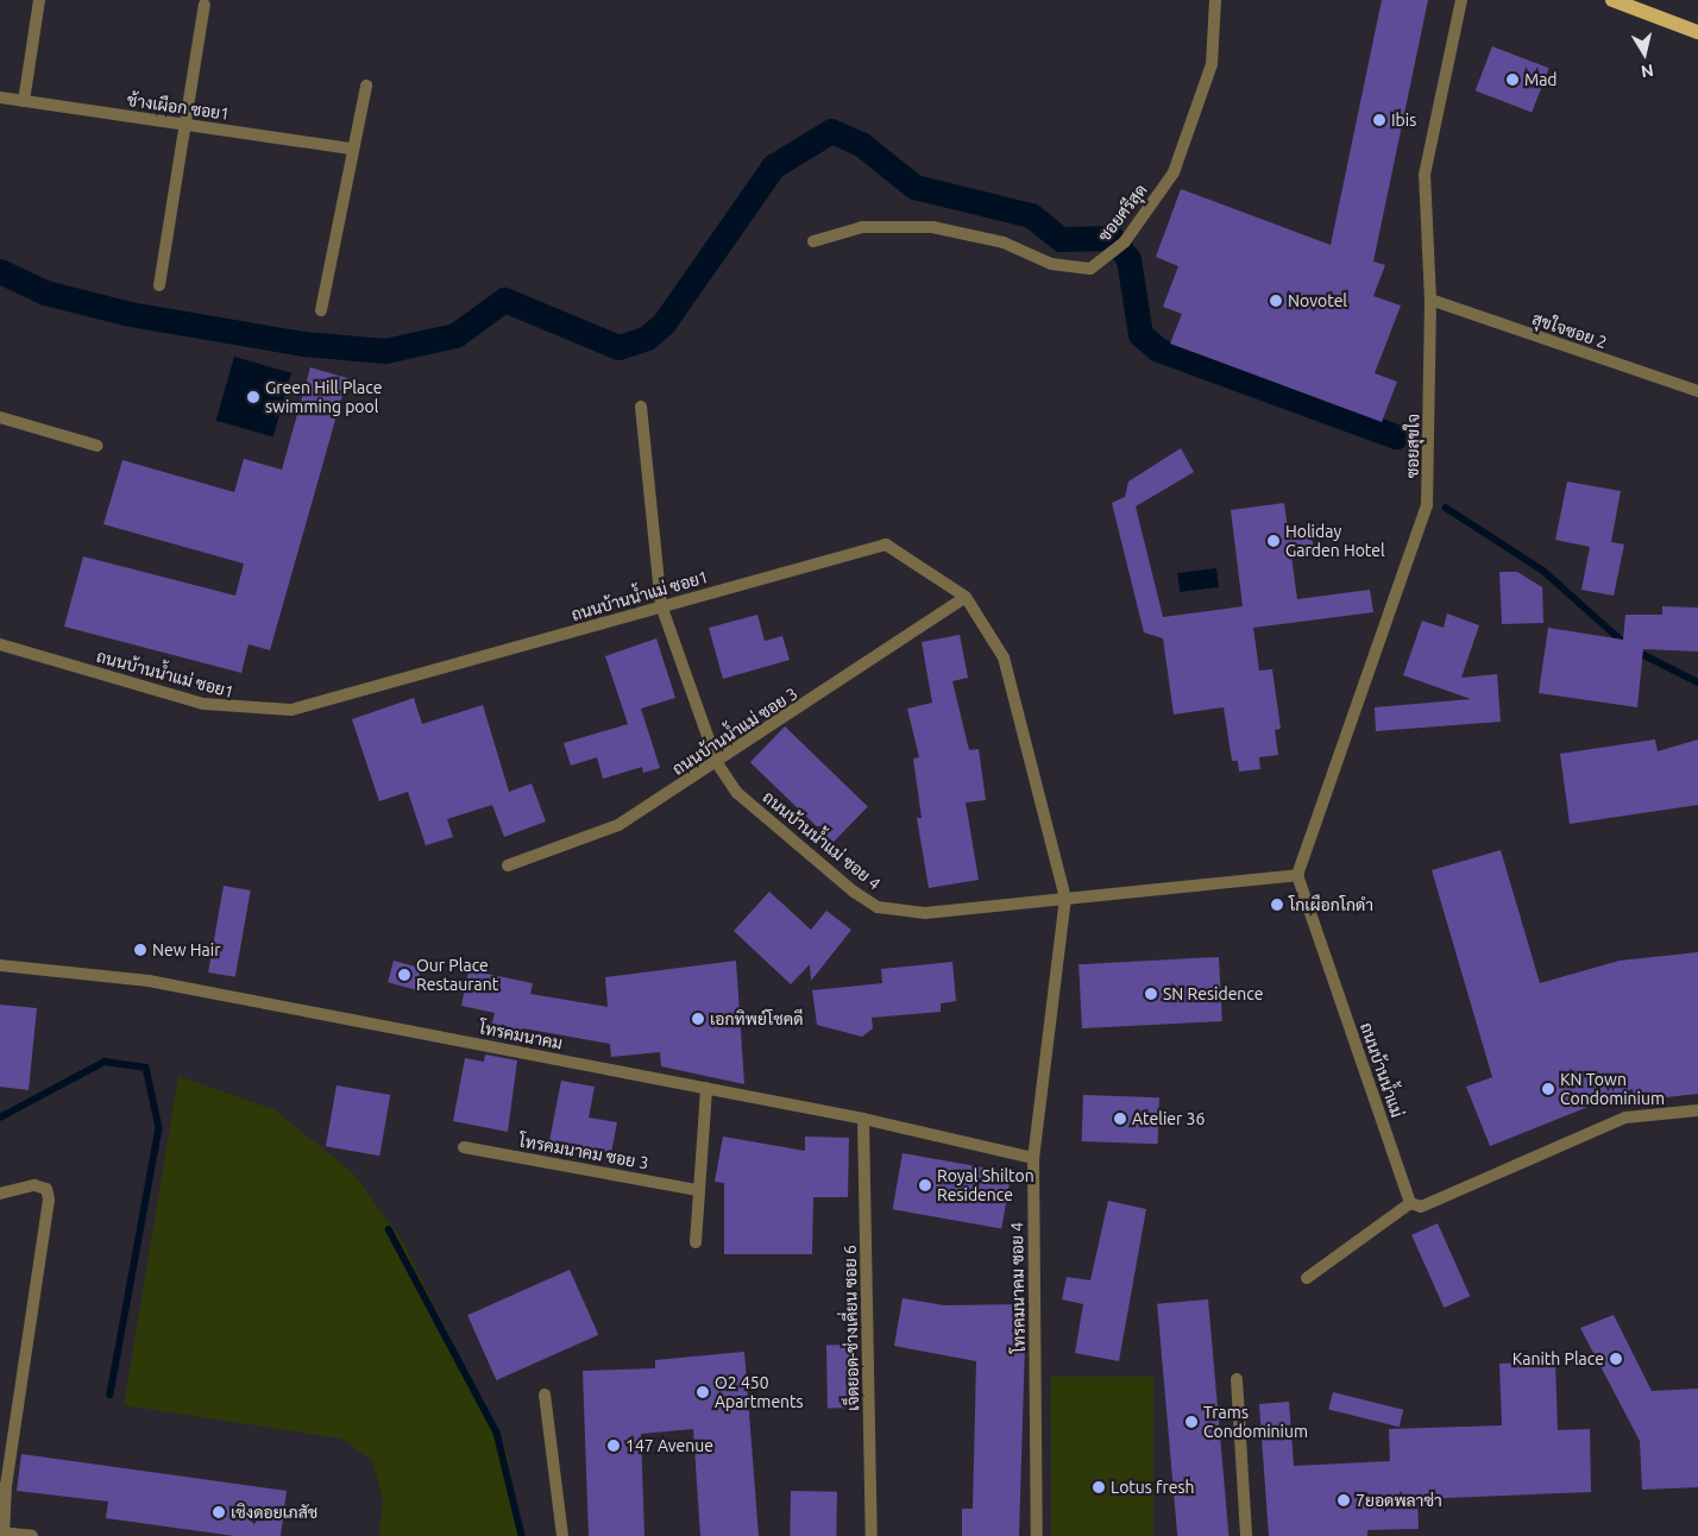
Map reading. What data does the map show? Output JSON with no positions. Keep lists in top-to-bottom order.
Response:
{
  "streets": {
    "street": [
      "ช้างเผือก ซอย1",
      "ซอยศรีสุด",
      "สุขใจซอย 2",
      "ซอยสุขใจ",
      "ถนนบ้านน้ำแม่ ซอย1",
      "ถนนบ้านน้ำแม่ ซอย 3",
      "ถนนบ้านน้ำแม่ ซอย 4",
      "โทรคมนาคม",
      "ถนนบ้านน้ำแม่",
      "โทรคมนาคม ซอย 3",
      "โทรคมนาคม ซอย 4",
      "เจ็ดยอด-ช่างเคี่ยน ซอย 6"
    ]
  },
  "crossings": [
    ["สุขใจซอย 2", "ซอยสุขใจ"],
    ["ซอยสุขใจ", "ถนนบ้านน้ำแม่"],
    ["ถนนบ้านน้ำแม่ ซอย1", "ถนนบ้านน้ำแม่ ซอย 3"],
    ["ถนนบ้านน้ำแม่ ซอย1", "ถนนบ้านน้ำแม่ ซอย 4"],
    ["ถนนบ้านน้ำแม่ ซอย1", "โทรคมนาคม ซอย 4"],
    ["ถนนบ้านน้ำแม่ ซอย 3", "ถนนบ้านน้ำแม่ ซอย 4"],
    ["ถนนบ้านน้ำแม่ ซอย 4", "โทรคมนาคม ซอย 4"],
    ["โทรคมนาคม", "โทรคมนาคม ซอย 4"],
    ["โทรคมนาคม", "เจ็ดยอด-ช่างเคี่ยน ซอย 6"]
  ],
  "places": [
    "Mad",
    "Ibis",
    "Novotel",
    "Green Hill Place swimming pool",
    "Holiday Garden Hotel",
    "โกเผือกโกดำ",
    "New Hair",
    "Our Place Restaurant",
    "SN Residence",
    "เอกทิพย์โชคดี",
    "KN Town Condominium",
    "Atelier 36",
    "Royal Shilton Residence",
    "Kanith Place",
    "O2 450 Apartments",
    "Trams Condominium",
    "147 Avenue",
    "Lotus fresh",
    "7ยอดพลาซ่า",
    "เชิงดอยเภสัช"
  ],
  "north": "bottom"
}
